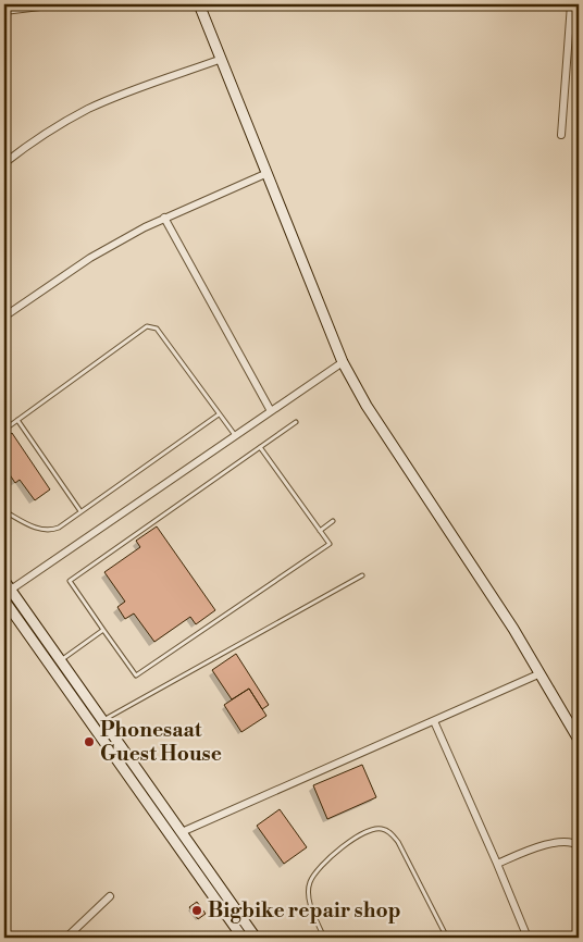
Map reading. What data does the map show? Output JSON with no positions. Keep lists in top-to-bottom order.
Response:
{
  "places": ["Phonesaat Guest House", "Bigbike repair shop"]
}
